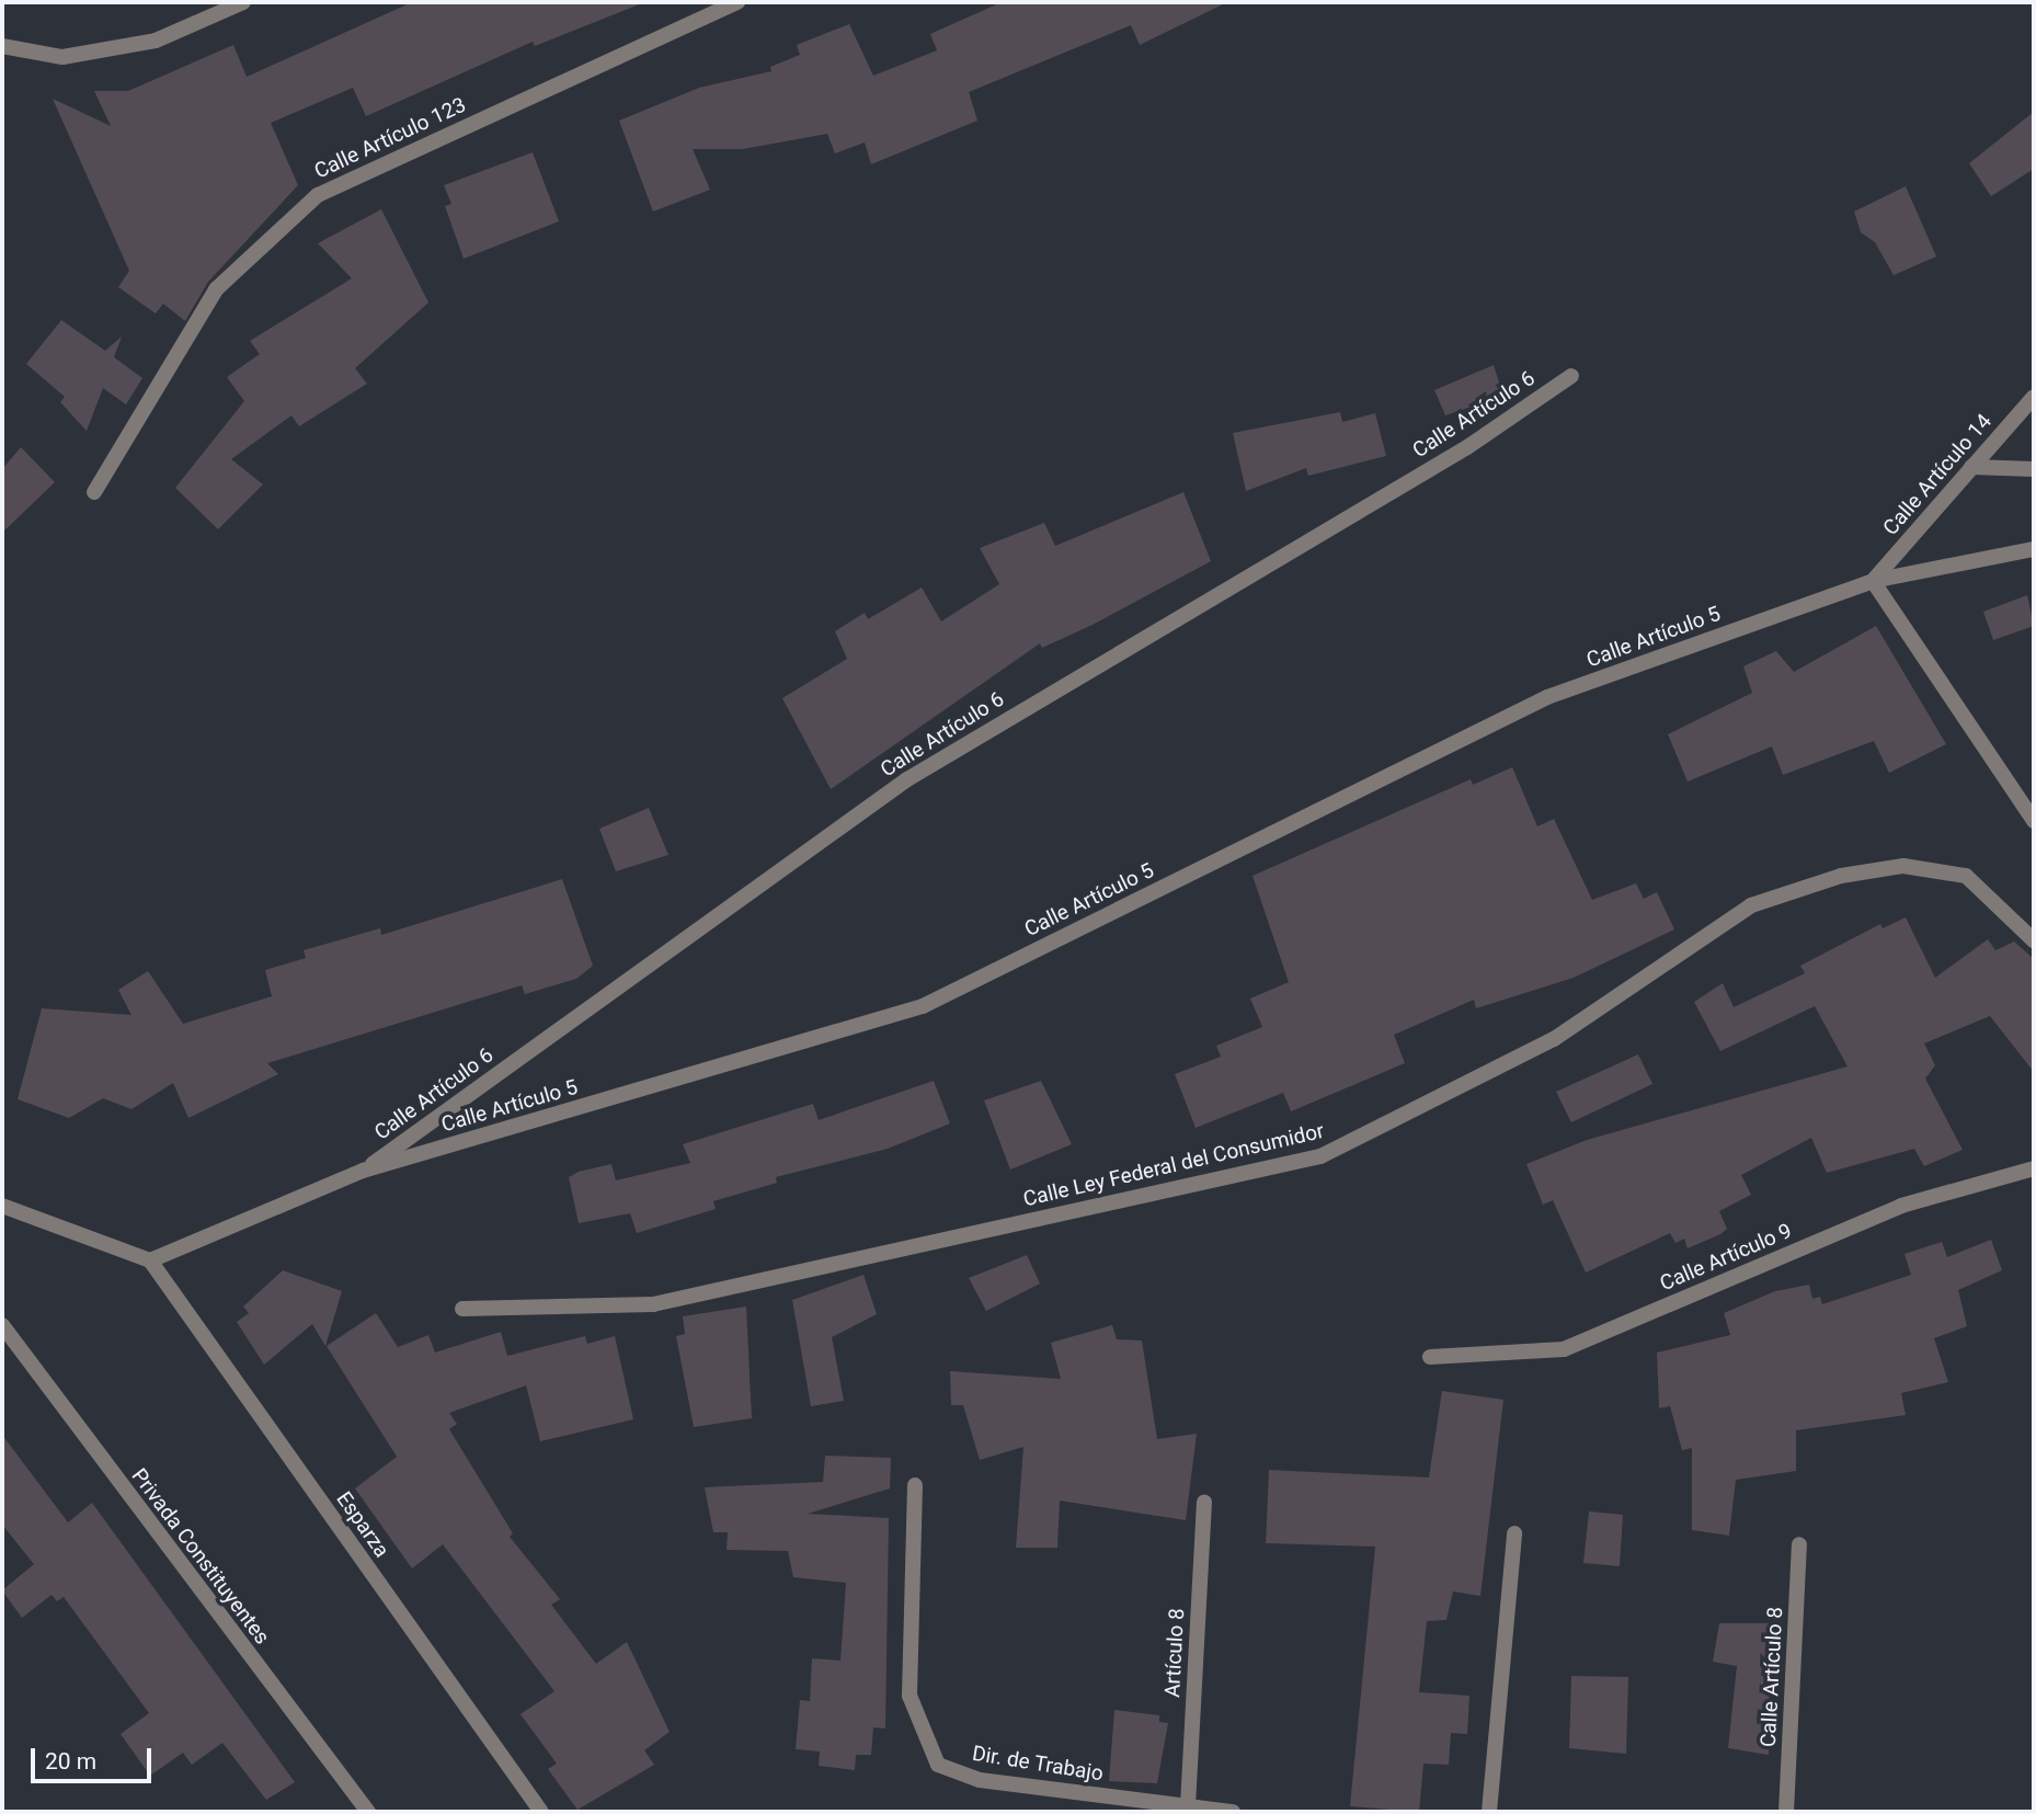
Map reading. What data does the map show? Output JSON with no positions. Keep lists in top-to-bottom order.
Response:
{
  "streets": {
    "street": [
      "Calle Artículo 123",
      "Calle Artículo 6",
      "Calle Artículo 14",
      "Calle Artículo 5",
      "Calle Ley Federal del Consumidor",
      "Calle Artículo 9",
      "Esparza",
      "Privada Constituyentes",
      "Artículo 8",
      "Calle Artículo 8",
      "Dir. de Trabajo"
    ]
  },
  "crossings": [
    ["Calle Artículo 6", "Calle Artículo 5"],
    ["Calle Artículo 14", "Calle Artículo 5"],
    ["Calle Artículo 5", "Esparza"],
    ["Artículo 8", "Dir. de Trabajo"]
  ],
  "scale_bar": "20 m"
}
